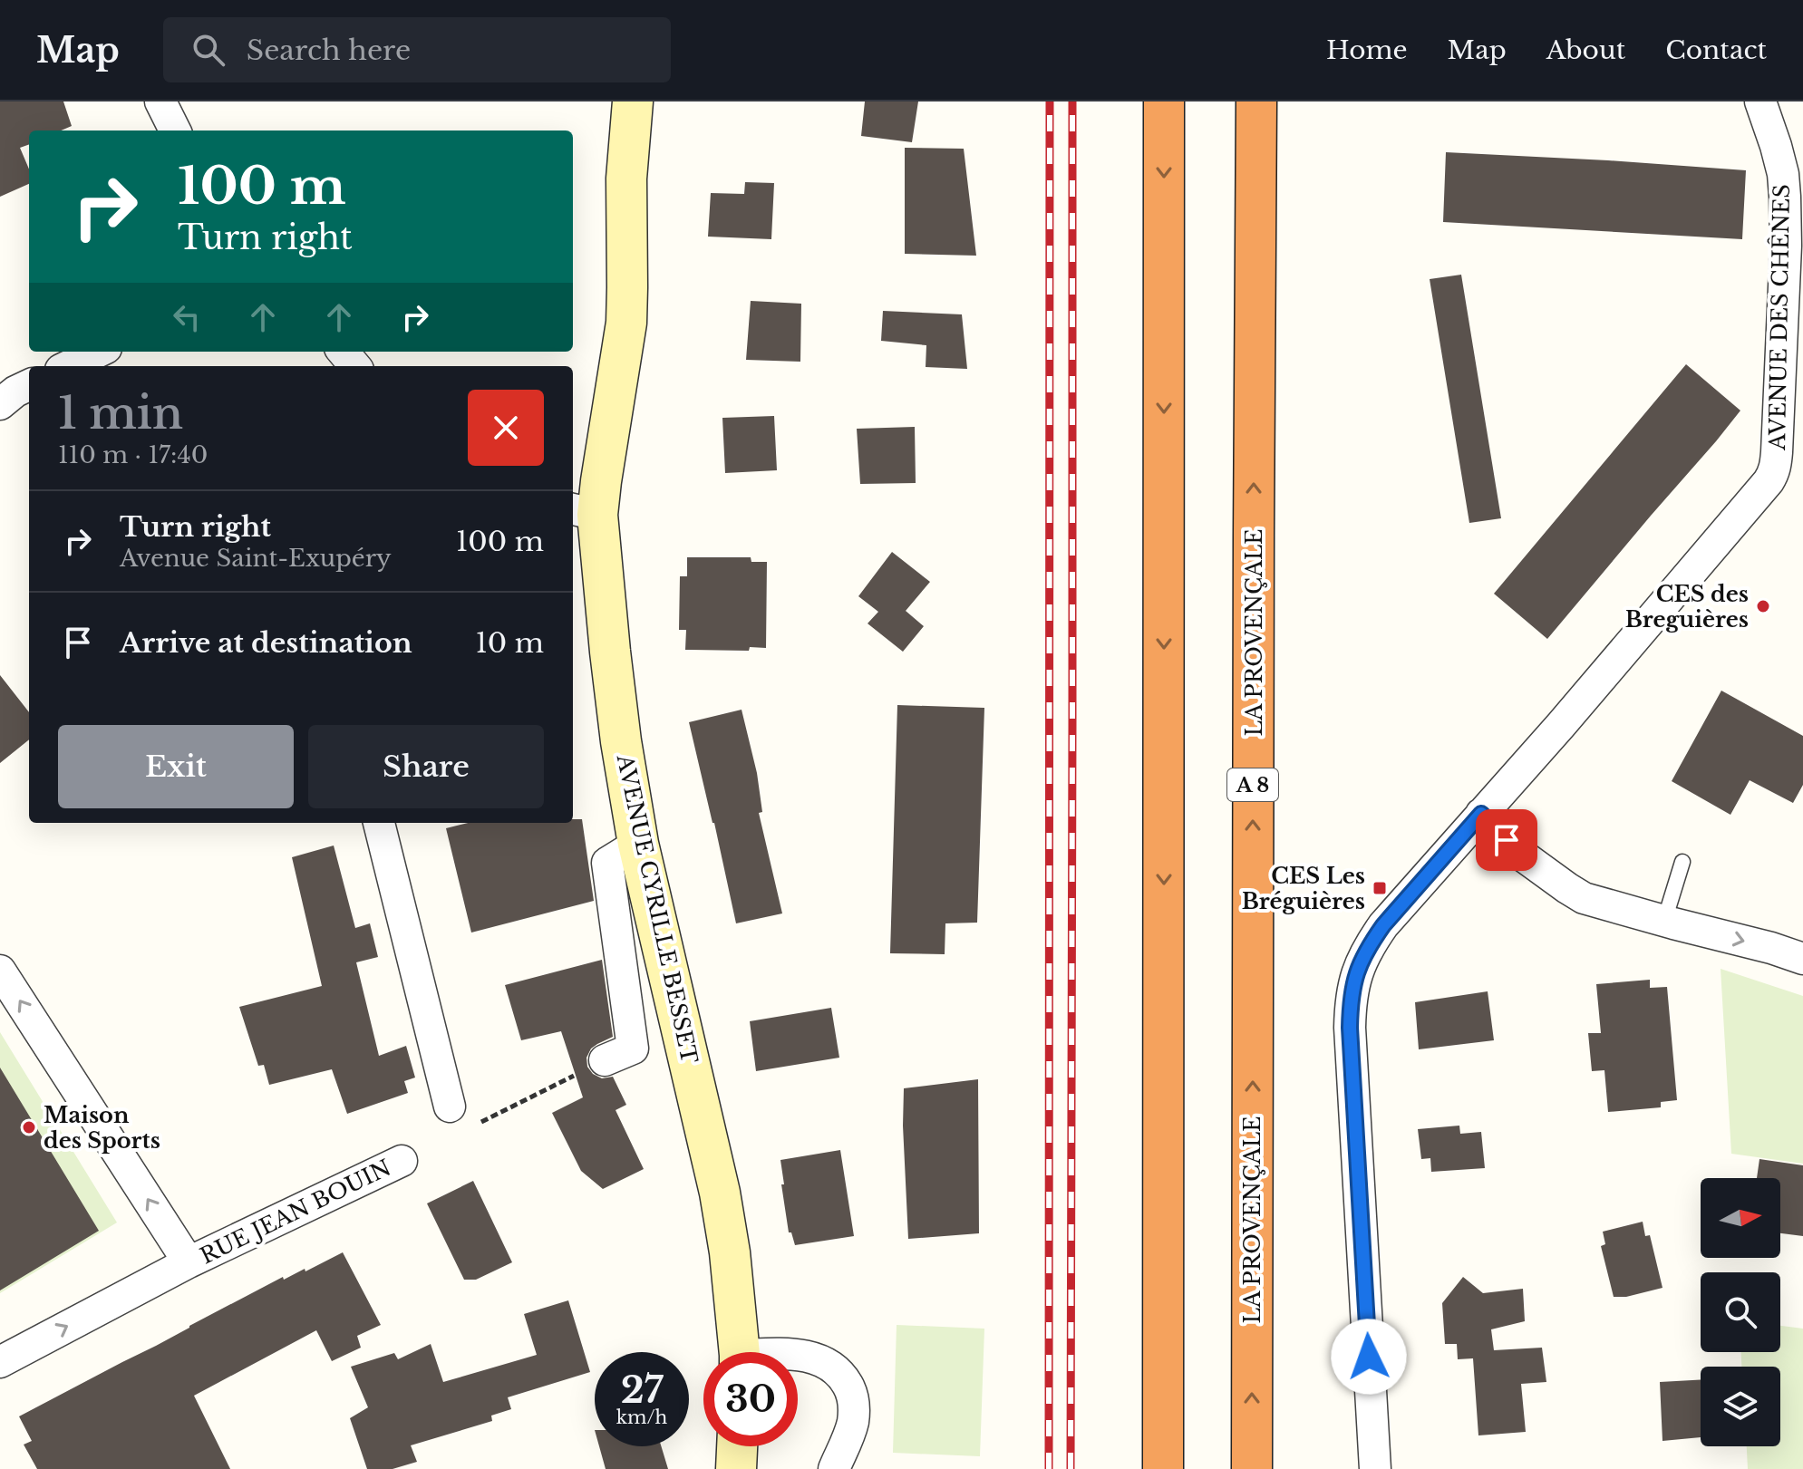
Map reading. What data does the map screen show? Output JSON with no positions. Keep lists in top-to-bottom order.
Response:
{
  "streets": {
    "highway": ["LA PROVENÇALE", "A 8"],
    "main road": ["AVENUE CYRILLE BESSET"],
    "street": ["AVENUE DES CHÊNES", "RUE JEAN BOUIN"]
  },
  "places": {
    "other": ["CES des Breguières", "Maison des Sports"],
    "transit": ["CES Les Bréguières"]
  },
  "north": "right",
  "page": {
    "header": "Map",
    "search": "Search here",
    "nav": [
      "Home",
      "Map",
      "About",
      "Contact"
    ],
    "turn": ["100 m", "Turn right"],
    "heading": ["1 min", "110 m · 17:40"],
    "list": [
      {
        "name": "Turn right",
        "note": "Avenue Saint-Exupéry",
        "value": "100 m"
      },
      {
        "name": "Arrive at destination",
        "value": "10 m"
      }
    ],
    "buttons": ["Exit", "Share"],
    "speed": "27 km/h",
    "limit": "30"
  }
}
